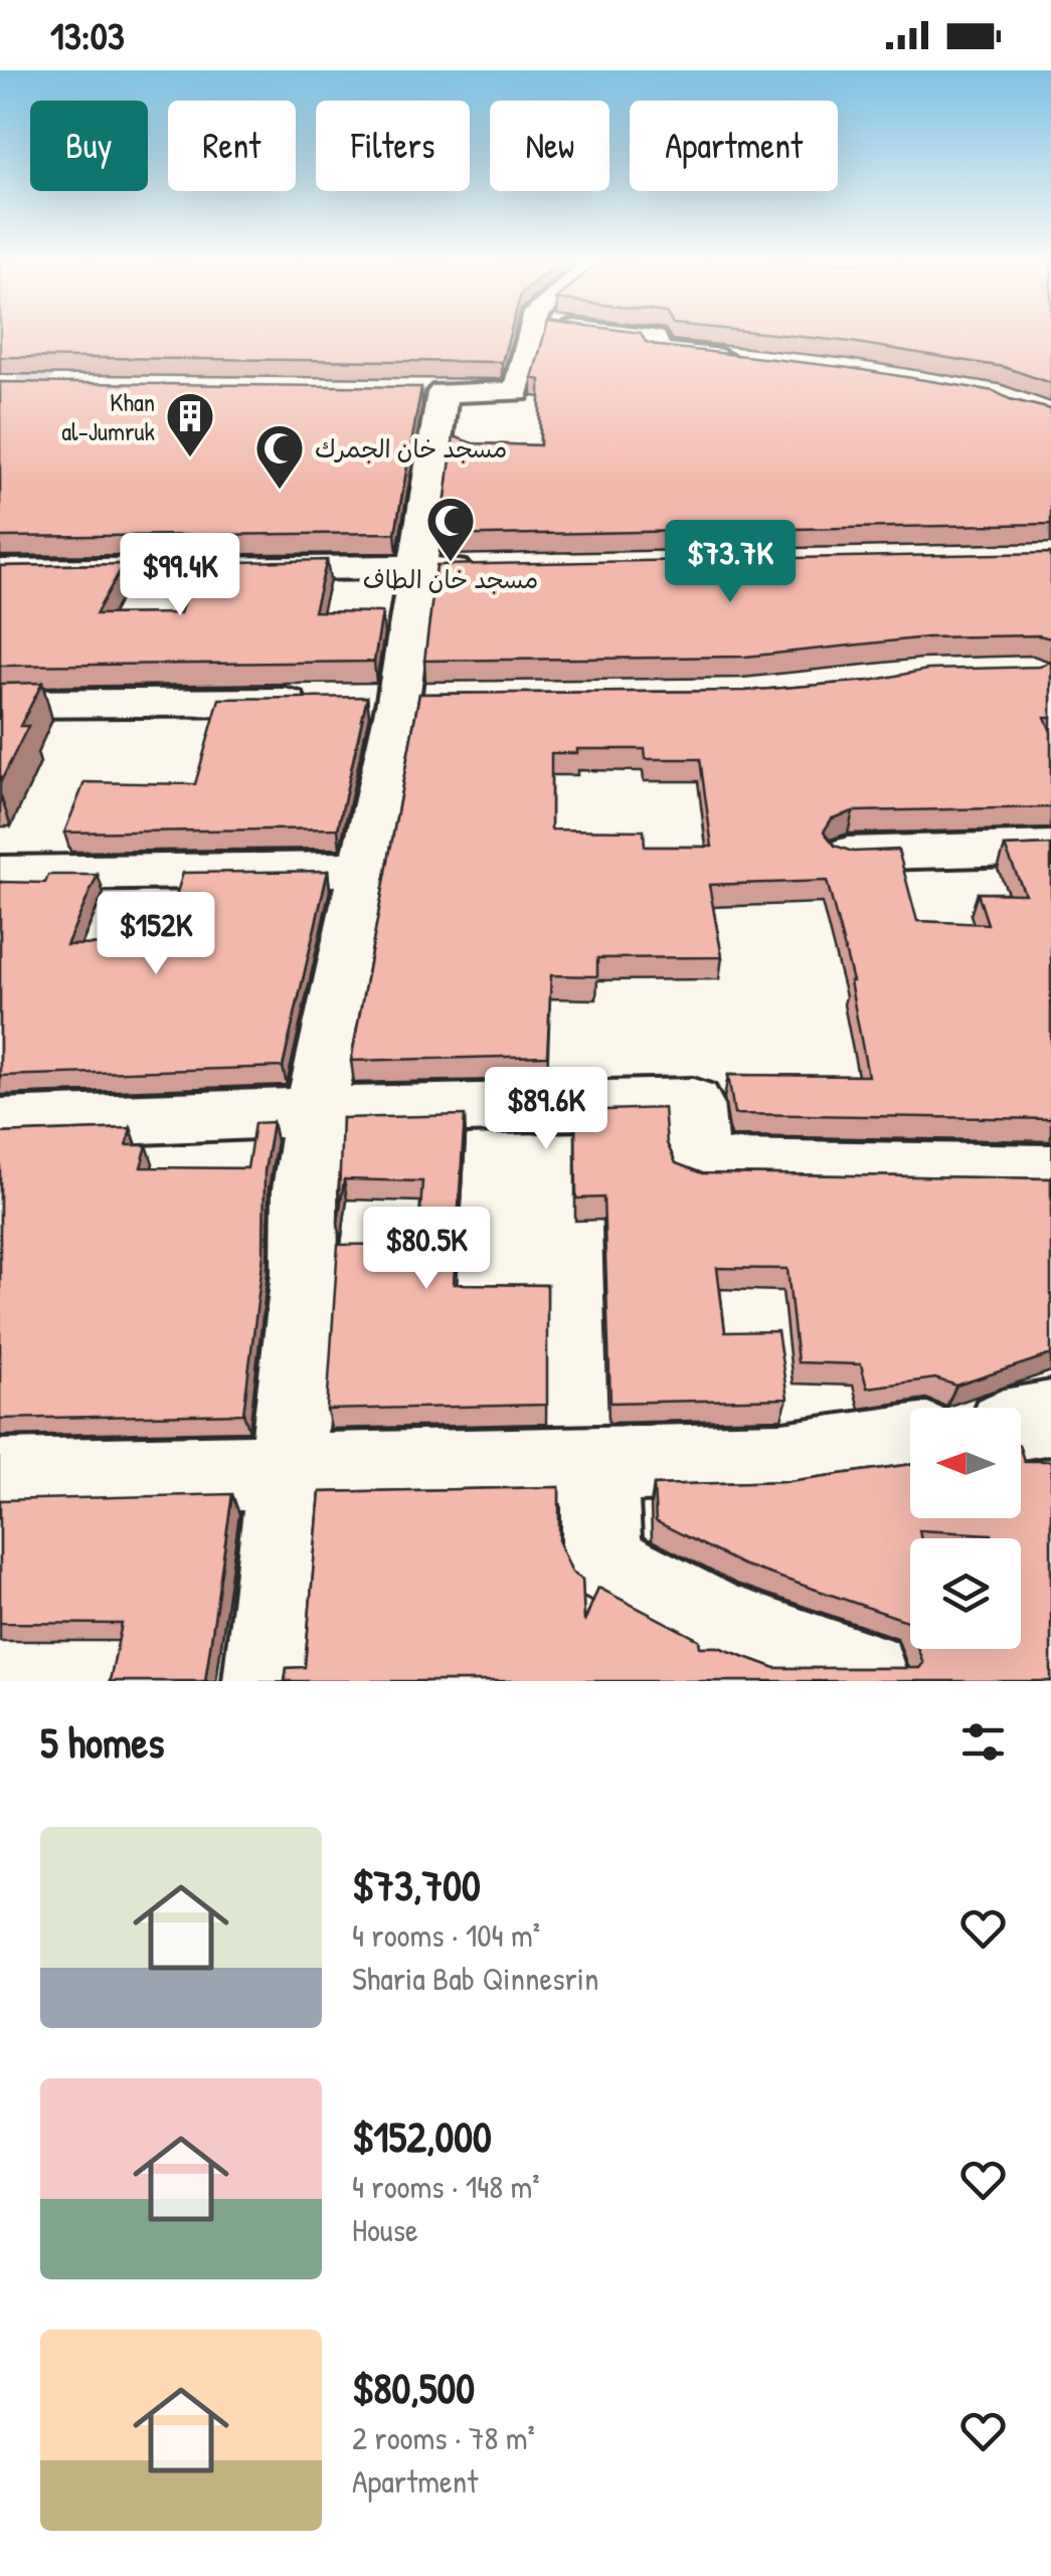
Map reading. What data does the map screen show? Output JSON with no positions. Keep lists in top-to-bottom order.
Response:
{
  "places": {
    "building": ["Khan al-Jumruk"],
    "mosque": ["مسجد خان الجمرك", "مسجد خان الطاف"]
  },
  "north": "left",
  "page": {
    "status": "13:03",
    "chip": [
      "Buy",
      "Rent",
      "Filters",
      "New",
      "Apartment"
    ],
    "price": [
      "$73.7K",
      "$99.4K",
      "$152K",
      "$89.6K",
      "$80.5K"
    ],
    "heading": "5 homes",
    "list": [
      {
        "name": "$73,700",
        "note": "4 rooms · 104 m² · Sharia Bab Qinnesrin"
      },
      {
        "name": "$152,000",
        "note": "4 rooms · 148 m² · House"
      },
      {
        "name": "$80,500",
        "note": "2 rooms · 78 m² · Apartment"
      }
    ]
  }
}
